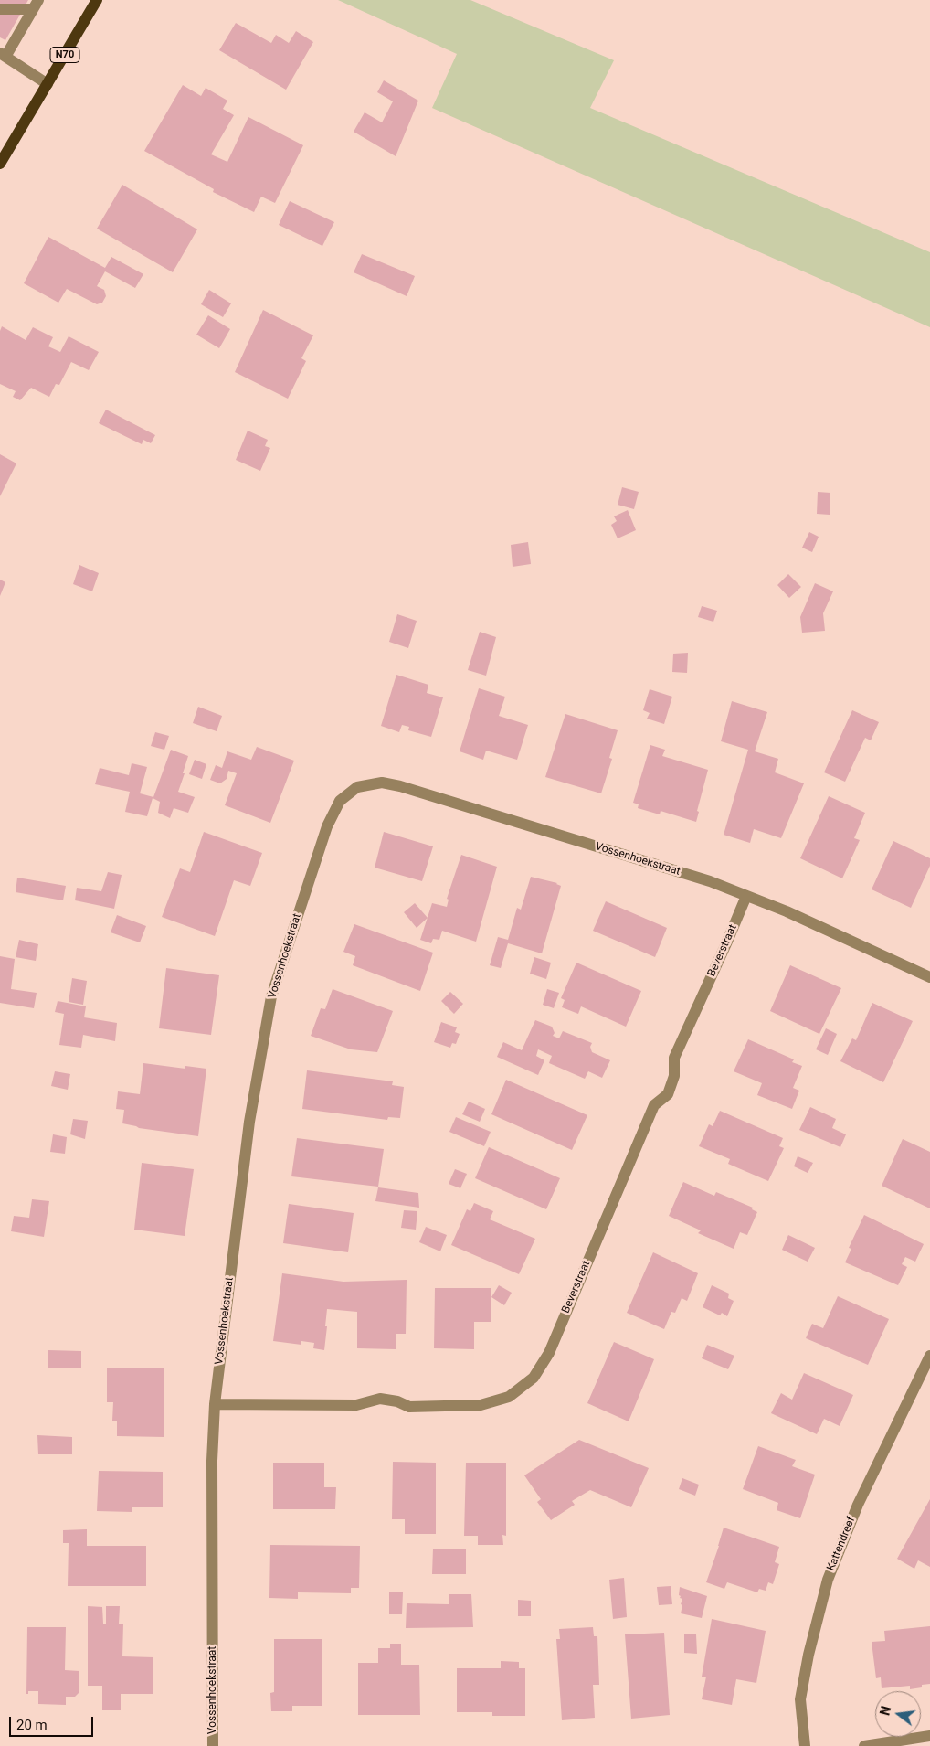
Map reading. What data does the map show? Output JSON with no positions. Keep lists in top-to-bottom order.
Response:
{
  "streets": {
    "main road": ["N70"],
    "street": ["Vossenhoekstraat", "Beverstraat", "Kattendreef"]
  },
  "crossings": [
    ["Vossenhoekstraat", "Beverstraat"]
  ],
  "scale_bar": "20 m",
  "north": "left"
}
